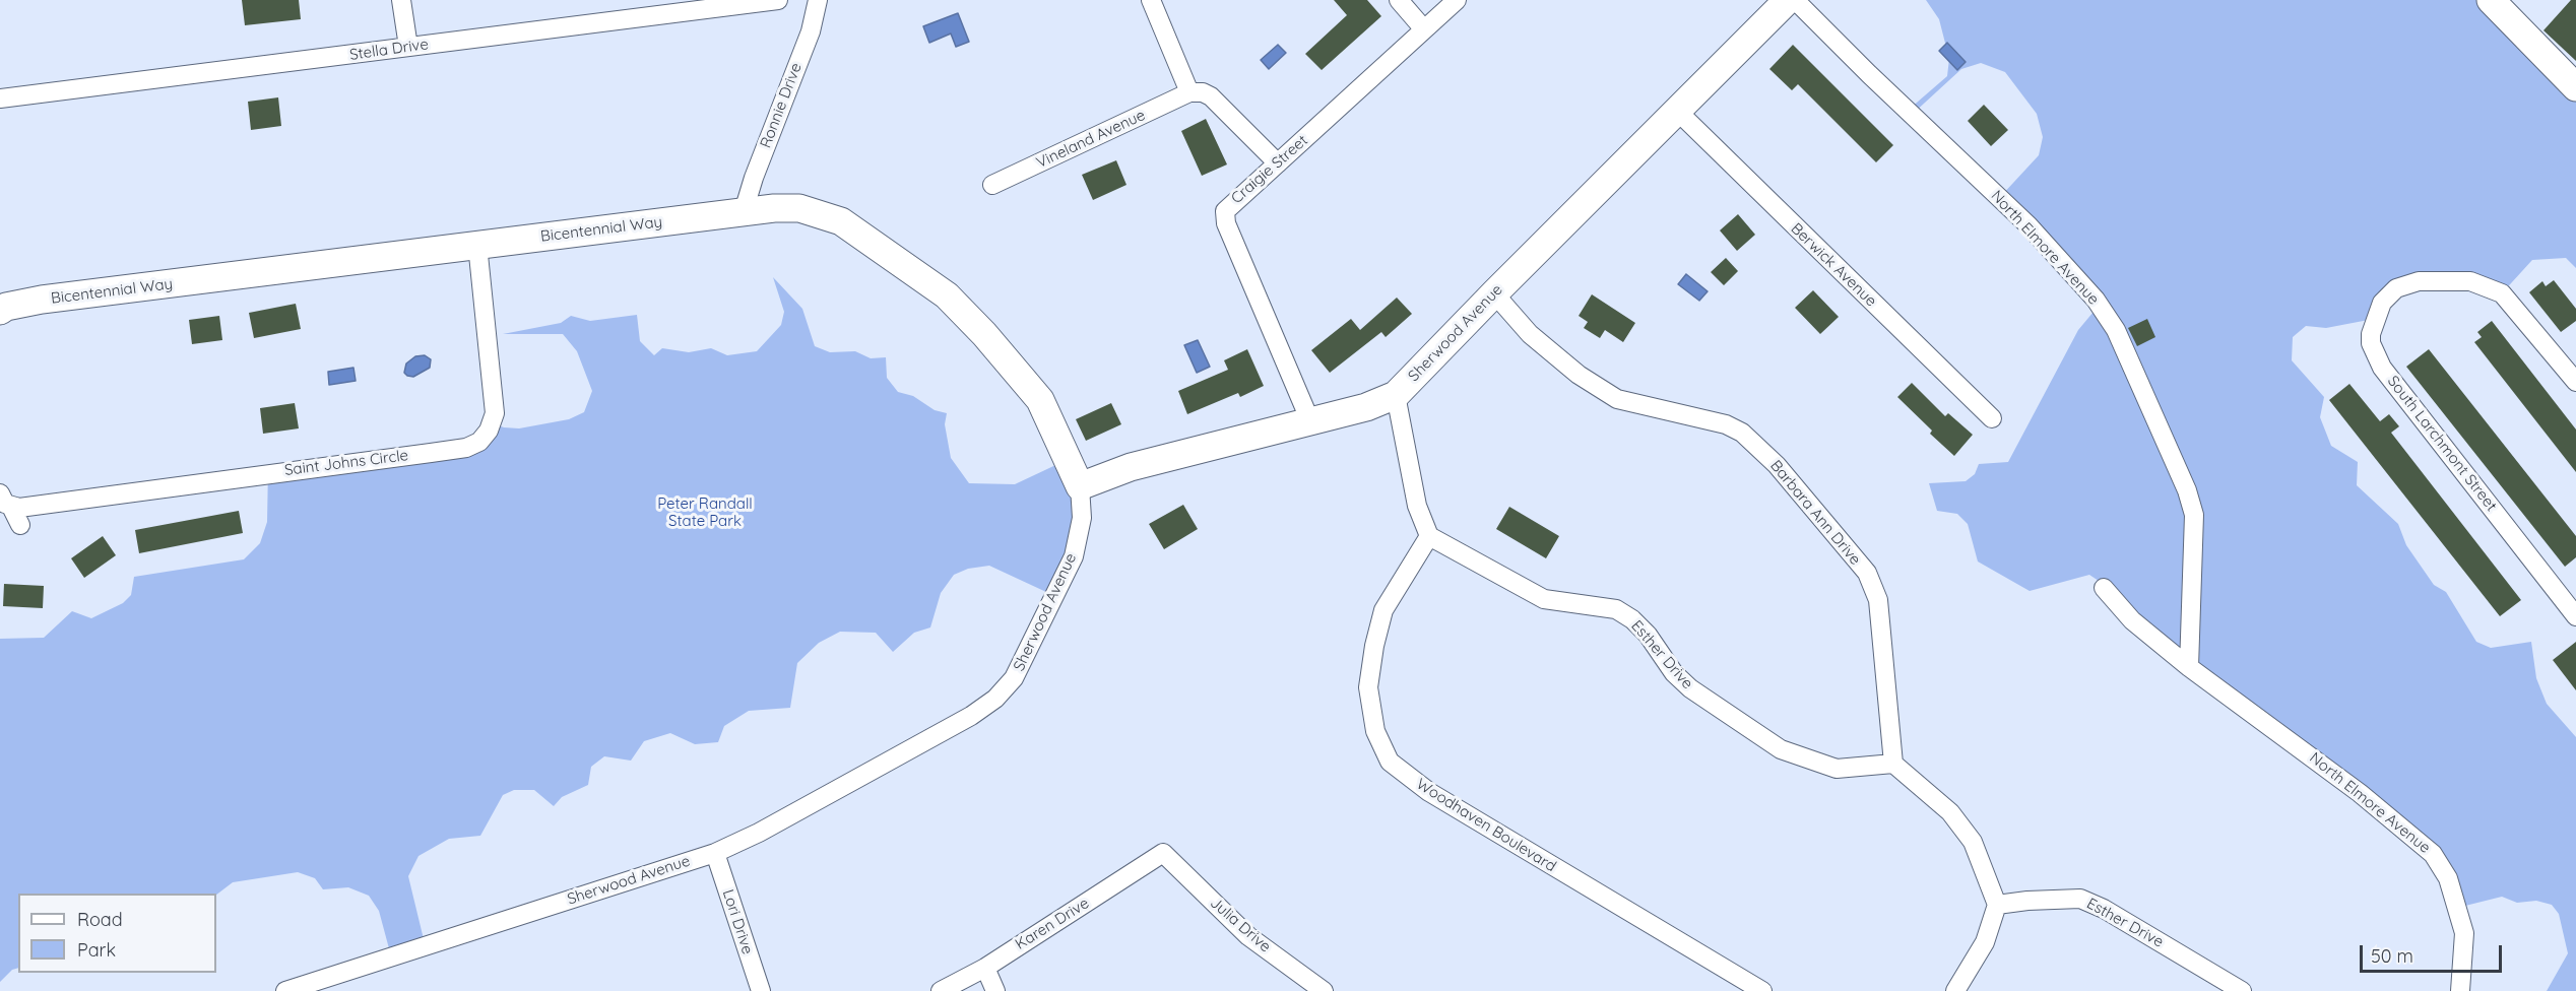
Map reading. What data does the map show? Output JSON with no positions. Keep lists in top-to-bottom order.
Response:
{
  "streets": {
    "street": [
      "Stella Drive",
      "Ronnie Drive",
      "Vineland Avenue",
      "Craigie Street",
      "Bicentennial Way",
      "North Elmore Avenue",
      "Berwick Avenue",
      "Sherwood Avenue",
      "South Larchmont Street",
      "Saint Johns Circle",
      "Barbara Ann Drive",
      "Esther Drive",
      "Woodhaven Boulevard",
      "Lori Drive",
      "Karen Drive",
      "Julia Drive"
    ]
  },
  "crossings": [
    ["Ronnie Drive", "Bicentennial Way"],
    ["Craigie Street", "Sherwood Avenue"],
    ["Bicentennial Way", "Sherwood Avenue"],
    ["Bicentennial Way", "Saint Johns Circle"],
    ["Berwick Avenue", "Sherwood Avenue"],
    ["Sherwood Avenue", "Barbara Ann Drive"],
    ["Sherwood Avenue", "Lori Drive"],
    ["Barbara Ann Drive", "Esther Drive"],
    ["Esther Drive", "Woodhaven Boulevard"],
    ["Karen Drive", "Julia Drive"]
  ],
  "parks": ["Peter Randall State Park"],
  "legend": ["Road", "Park"],
  "scale_bar": "50 m"
}
